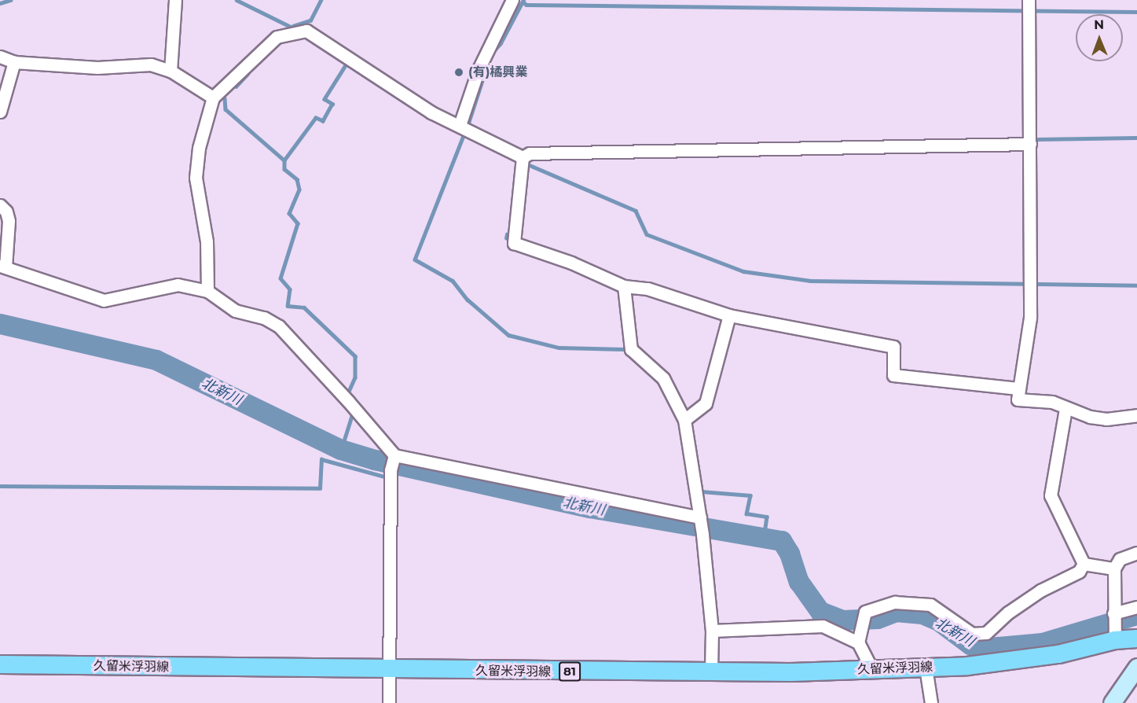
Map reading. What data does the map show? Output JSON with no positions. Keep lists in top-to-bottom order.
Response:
{
  "streets": {
    "main road": ["久留米浮羽線", "81"]
  },
  "water": ["北新川"],
  "places": ["(有)橘興業"],
  "north": "top"
}
